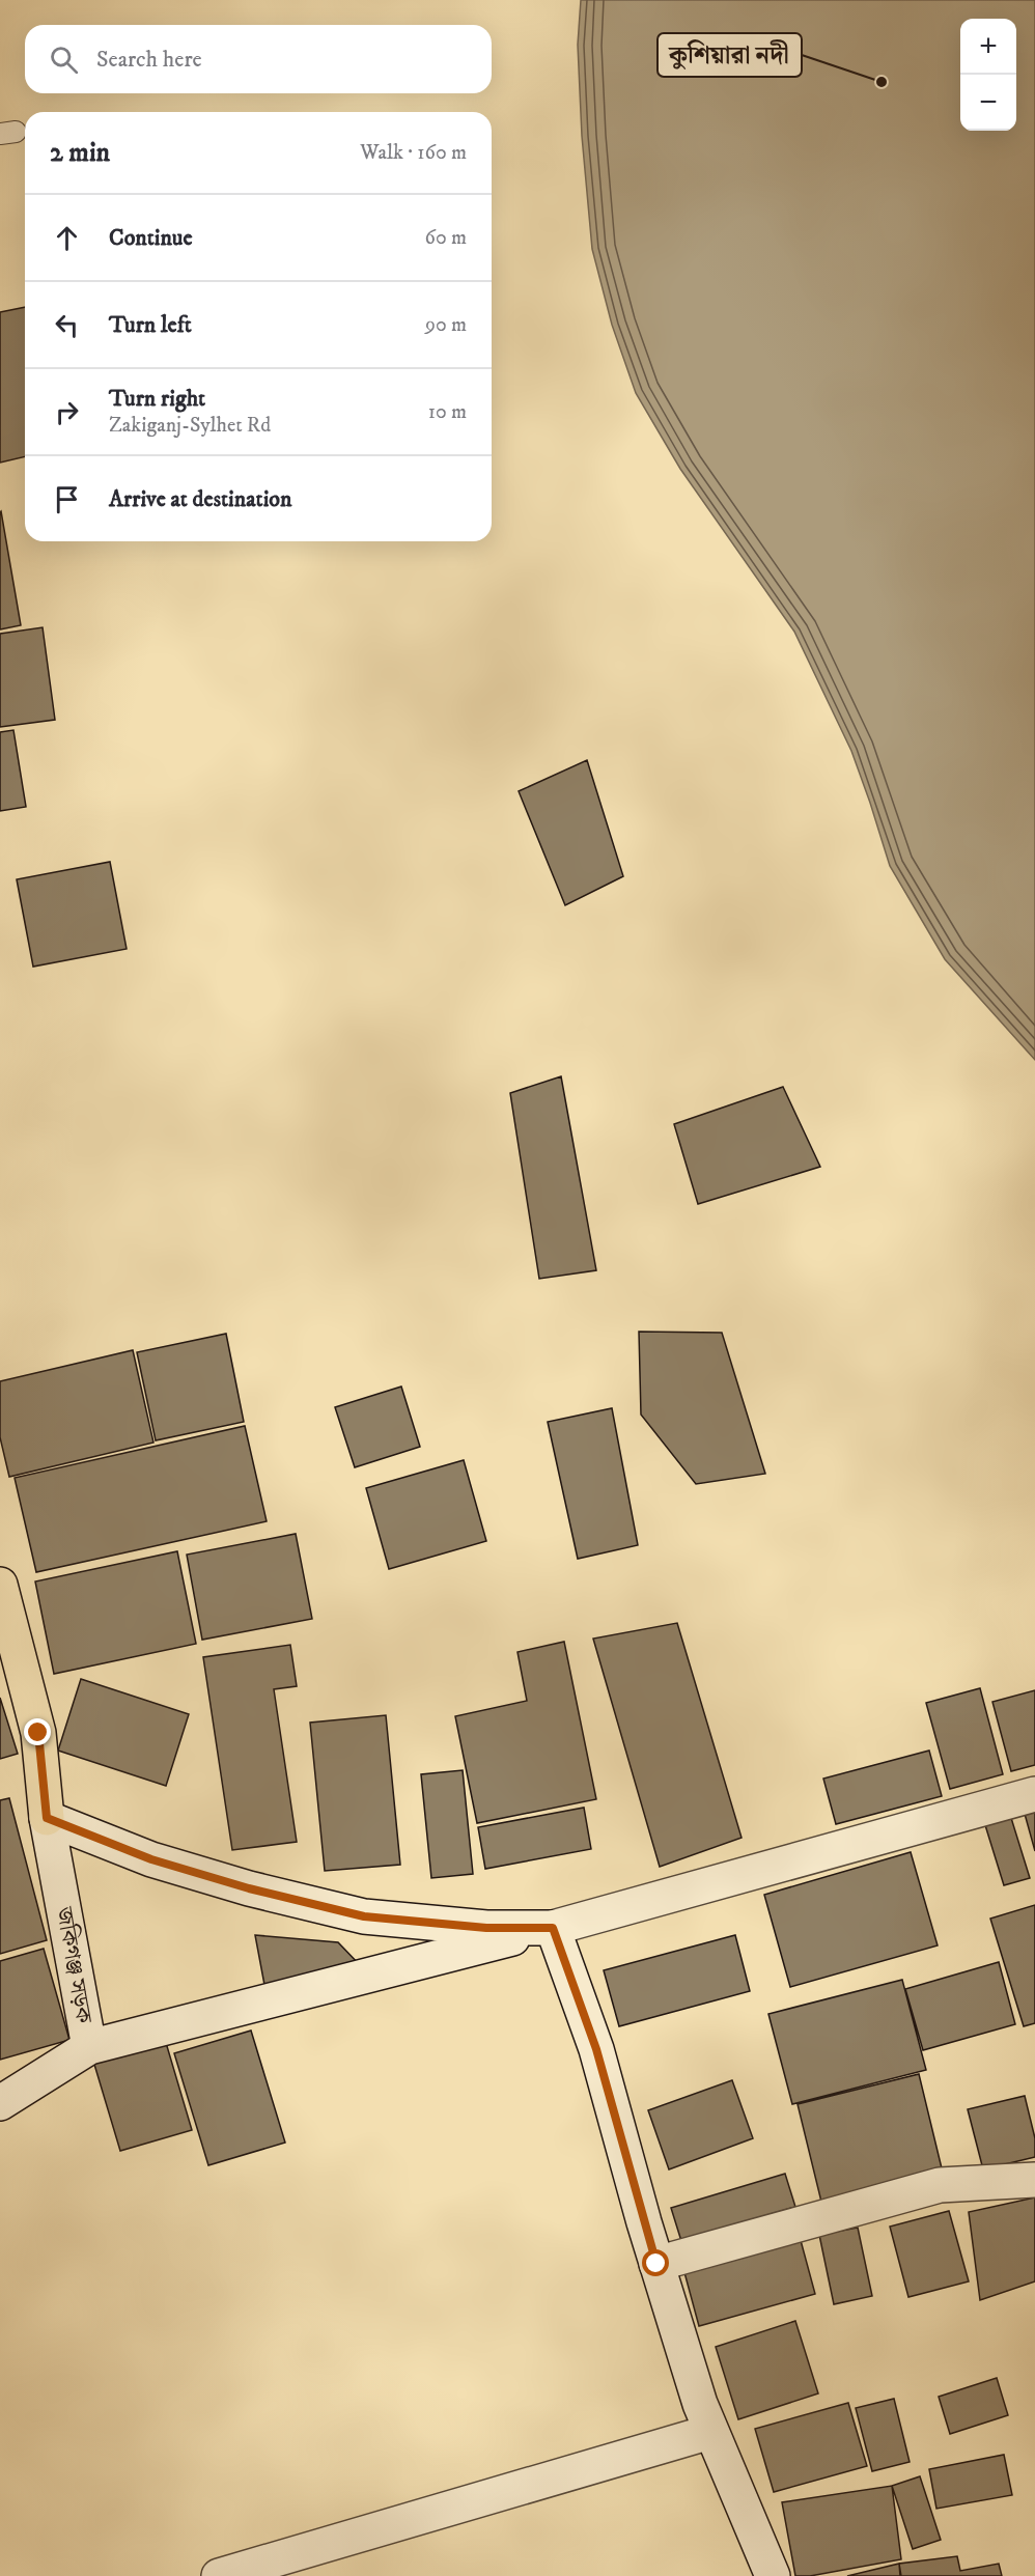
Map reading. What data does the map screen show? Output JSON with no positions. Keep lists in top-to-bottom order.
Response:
{
  "streets": {
    "street": ["জকিগঞ্জ সড়ক"]
  },
  "places": ["কুশিয়ারা নদী"],
  "page": {
    "map_buttons": ["+", "−"],
    "search": "Search here",
    "heading": ["2 min", "Walk · 160 m"],
    "list": [
      ["Continue", "60 m"],
      ["Turn left", "90 m"],
      ["Turn right", "Zakiganj-Sylhet Rd", "10 m"],
      "Arrive at destination"
    ]
  }
}
